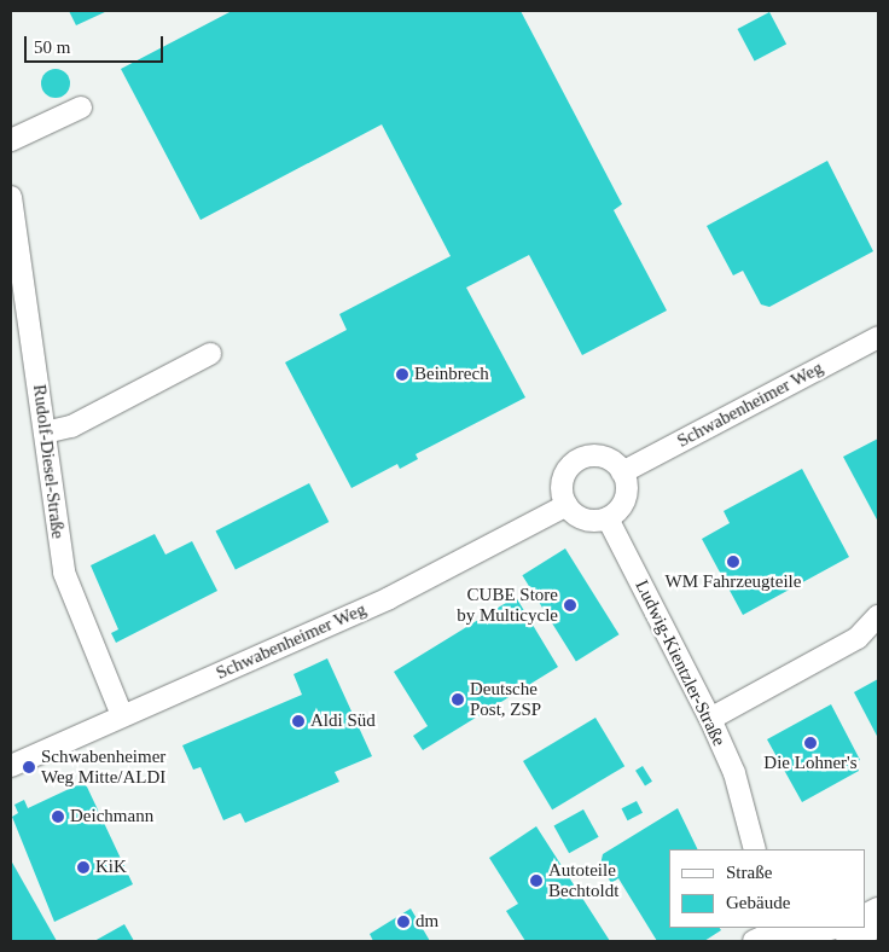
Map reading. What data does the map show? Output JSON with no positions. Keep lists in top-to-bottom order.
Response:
{
  "streets": {
    "street": ["Schwabenheimer Weg", "Rudolf-Diesel-Straße", "Ludwig-Kientzler-Straße"]
  },
  "crossings": [
    ["Schwabenheimer Weg", "Rudolf-Diesel-Straße"],
    ["Schwabenheimer Weg", "Ludwig-Kientzler-Straße"]
  ],
  "places": [
    "Beinbrech",
    "WM Fahrzeugteile",
    "CUBE Store by Multicycle",
    "Deutsche Post, ZSP",
    "Aldi Süd",
    "Die Lohner's",
    "Schwabenheimer Weg Mitte/ALDI",
    "Deichmann",
    "KiK",
    "Autoteile Bechtoldt",
    "dm"
  ],
  "legend": ["Straße", "Gebäude"],
  "scale_bar": "50 m"
}
